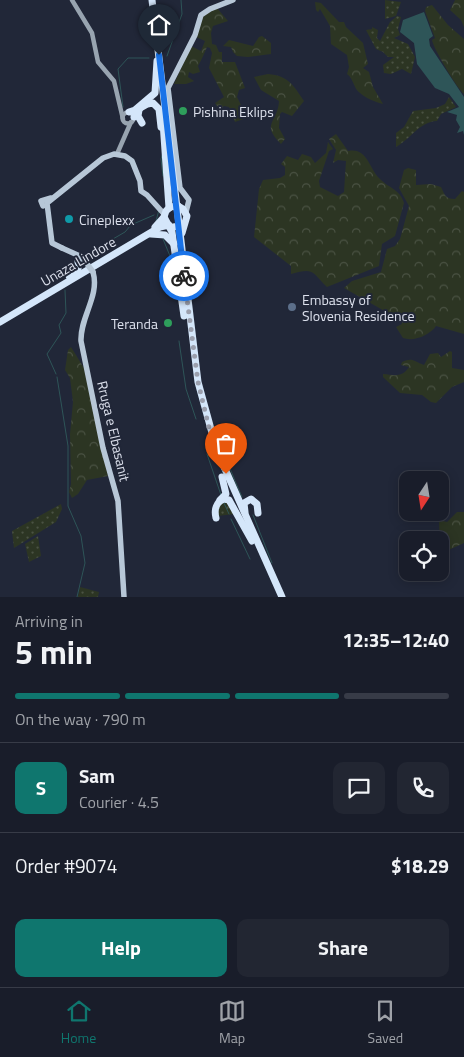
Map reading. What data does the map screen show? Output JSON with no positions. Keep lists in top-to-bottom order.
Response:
{
  "streets": {
    "highway": ["Unaza Lindore"],
    "main road": ["Rruga e Elbasanit"]
  },
  "places": [
    "Pishina Eklips",
    "Cineplexx",
    "Embassy of Slovenia Residence",
    "Teranda"
  ],
  "north": "bottom",
  "page": {
    "heading": ["5 min", "Arriving in", "12:35–12:40"],
    "panel": [
      "Sam",
      "Courier · 4.5",
      "Order #9074",
      "$18.29"
    ],
    "bar": "On the way · 790 m",
    "round": "S",
    "buttons": ["Help", "Share"],
    "tabs": ["Home", "Map", "Saved"]
  }
}
